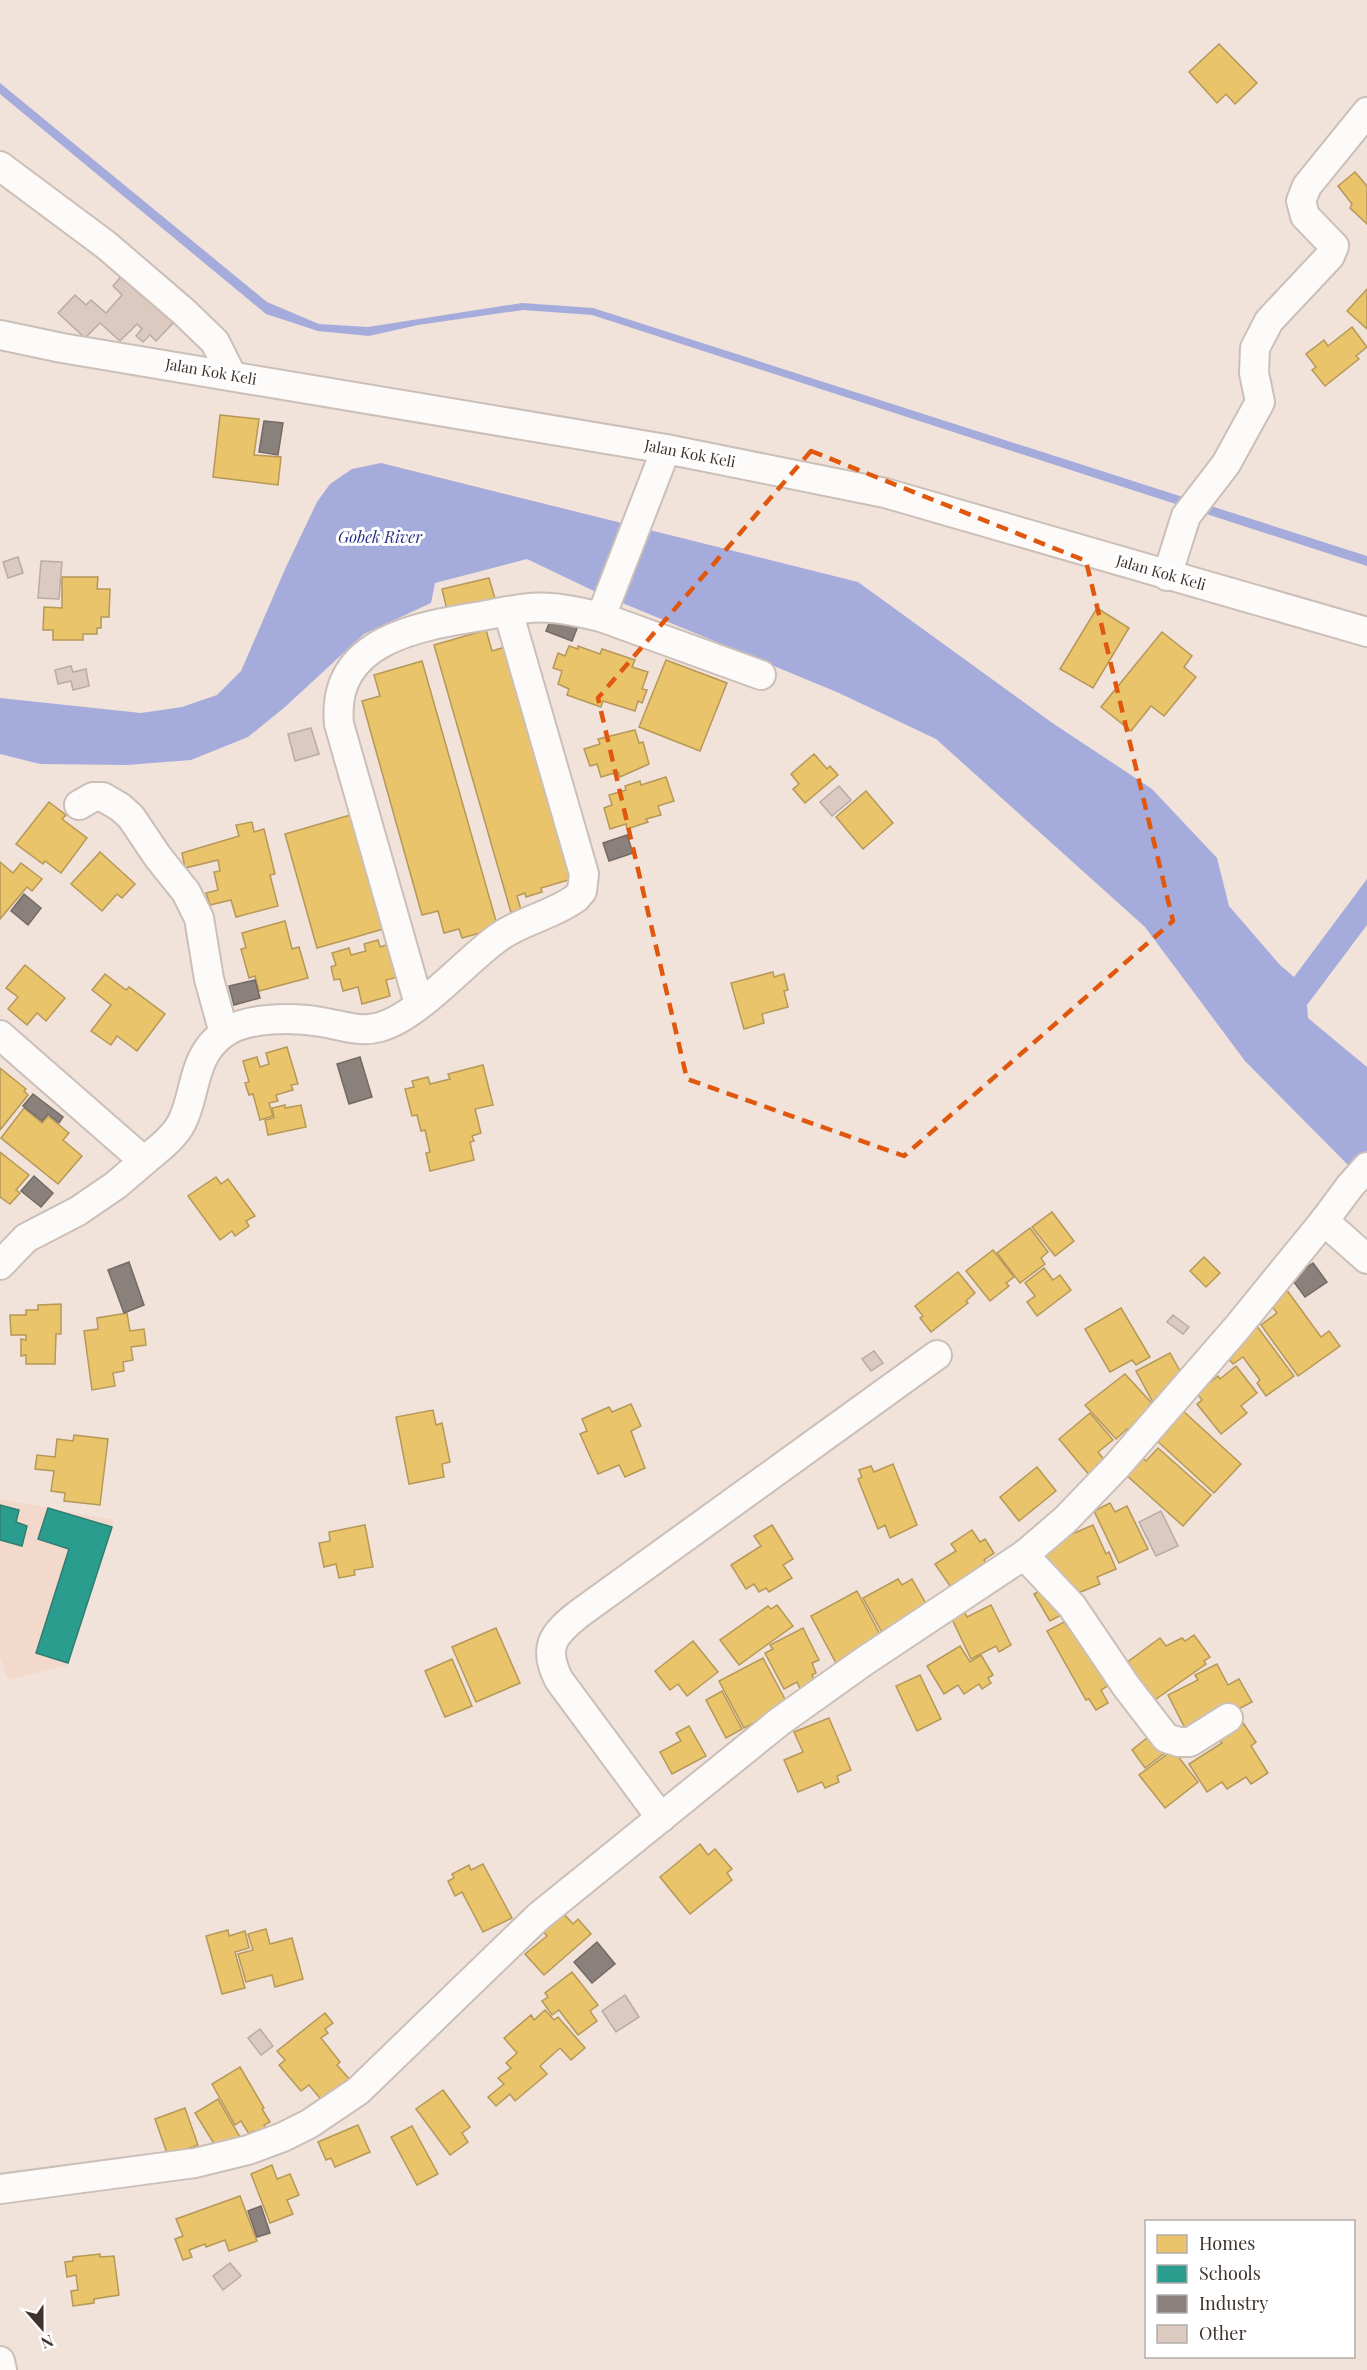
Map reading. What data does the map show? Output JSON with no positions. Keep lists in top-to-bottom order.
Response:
{
  "streets": {
    "street": ["Jalan Kok Keli"]
  },
  "water": ["Gobek River"],
  "legend": [
    "Homes",
    "Schools",
    "Industry",
    "Other"
  ],
  "north": "bottom"
}
